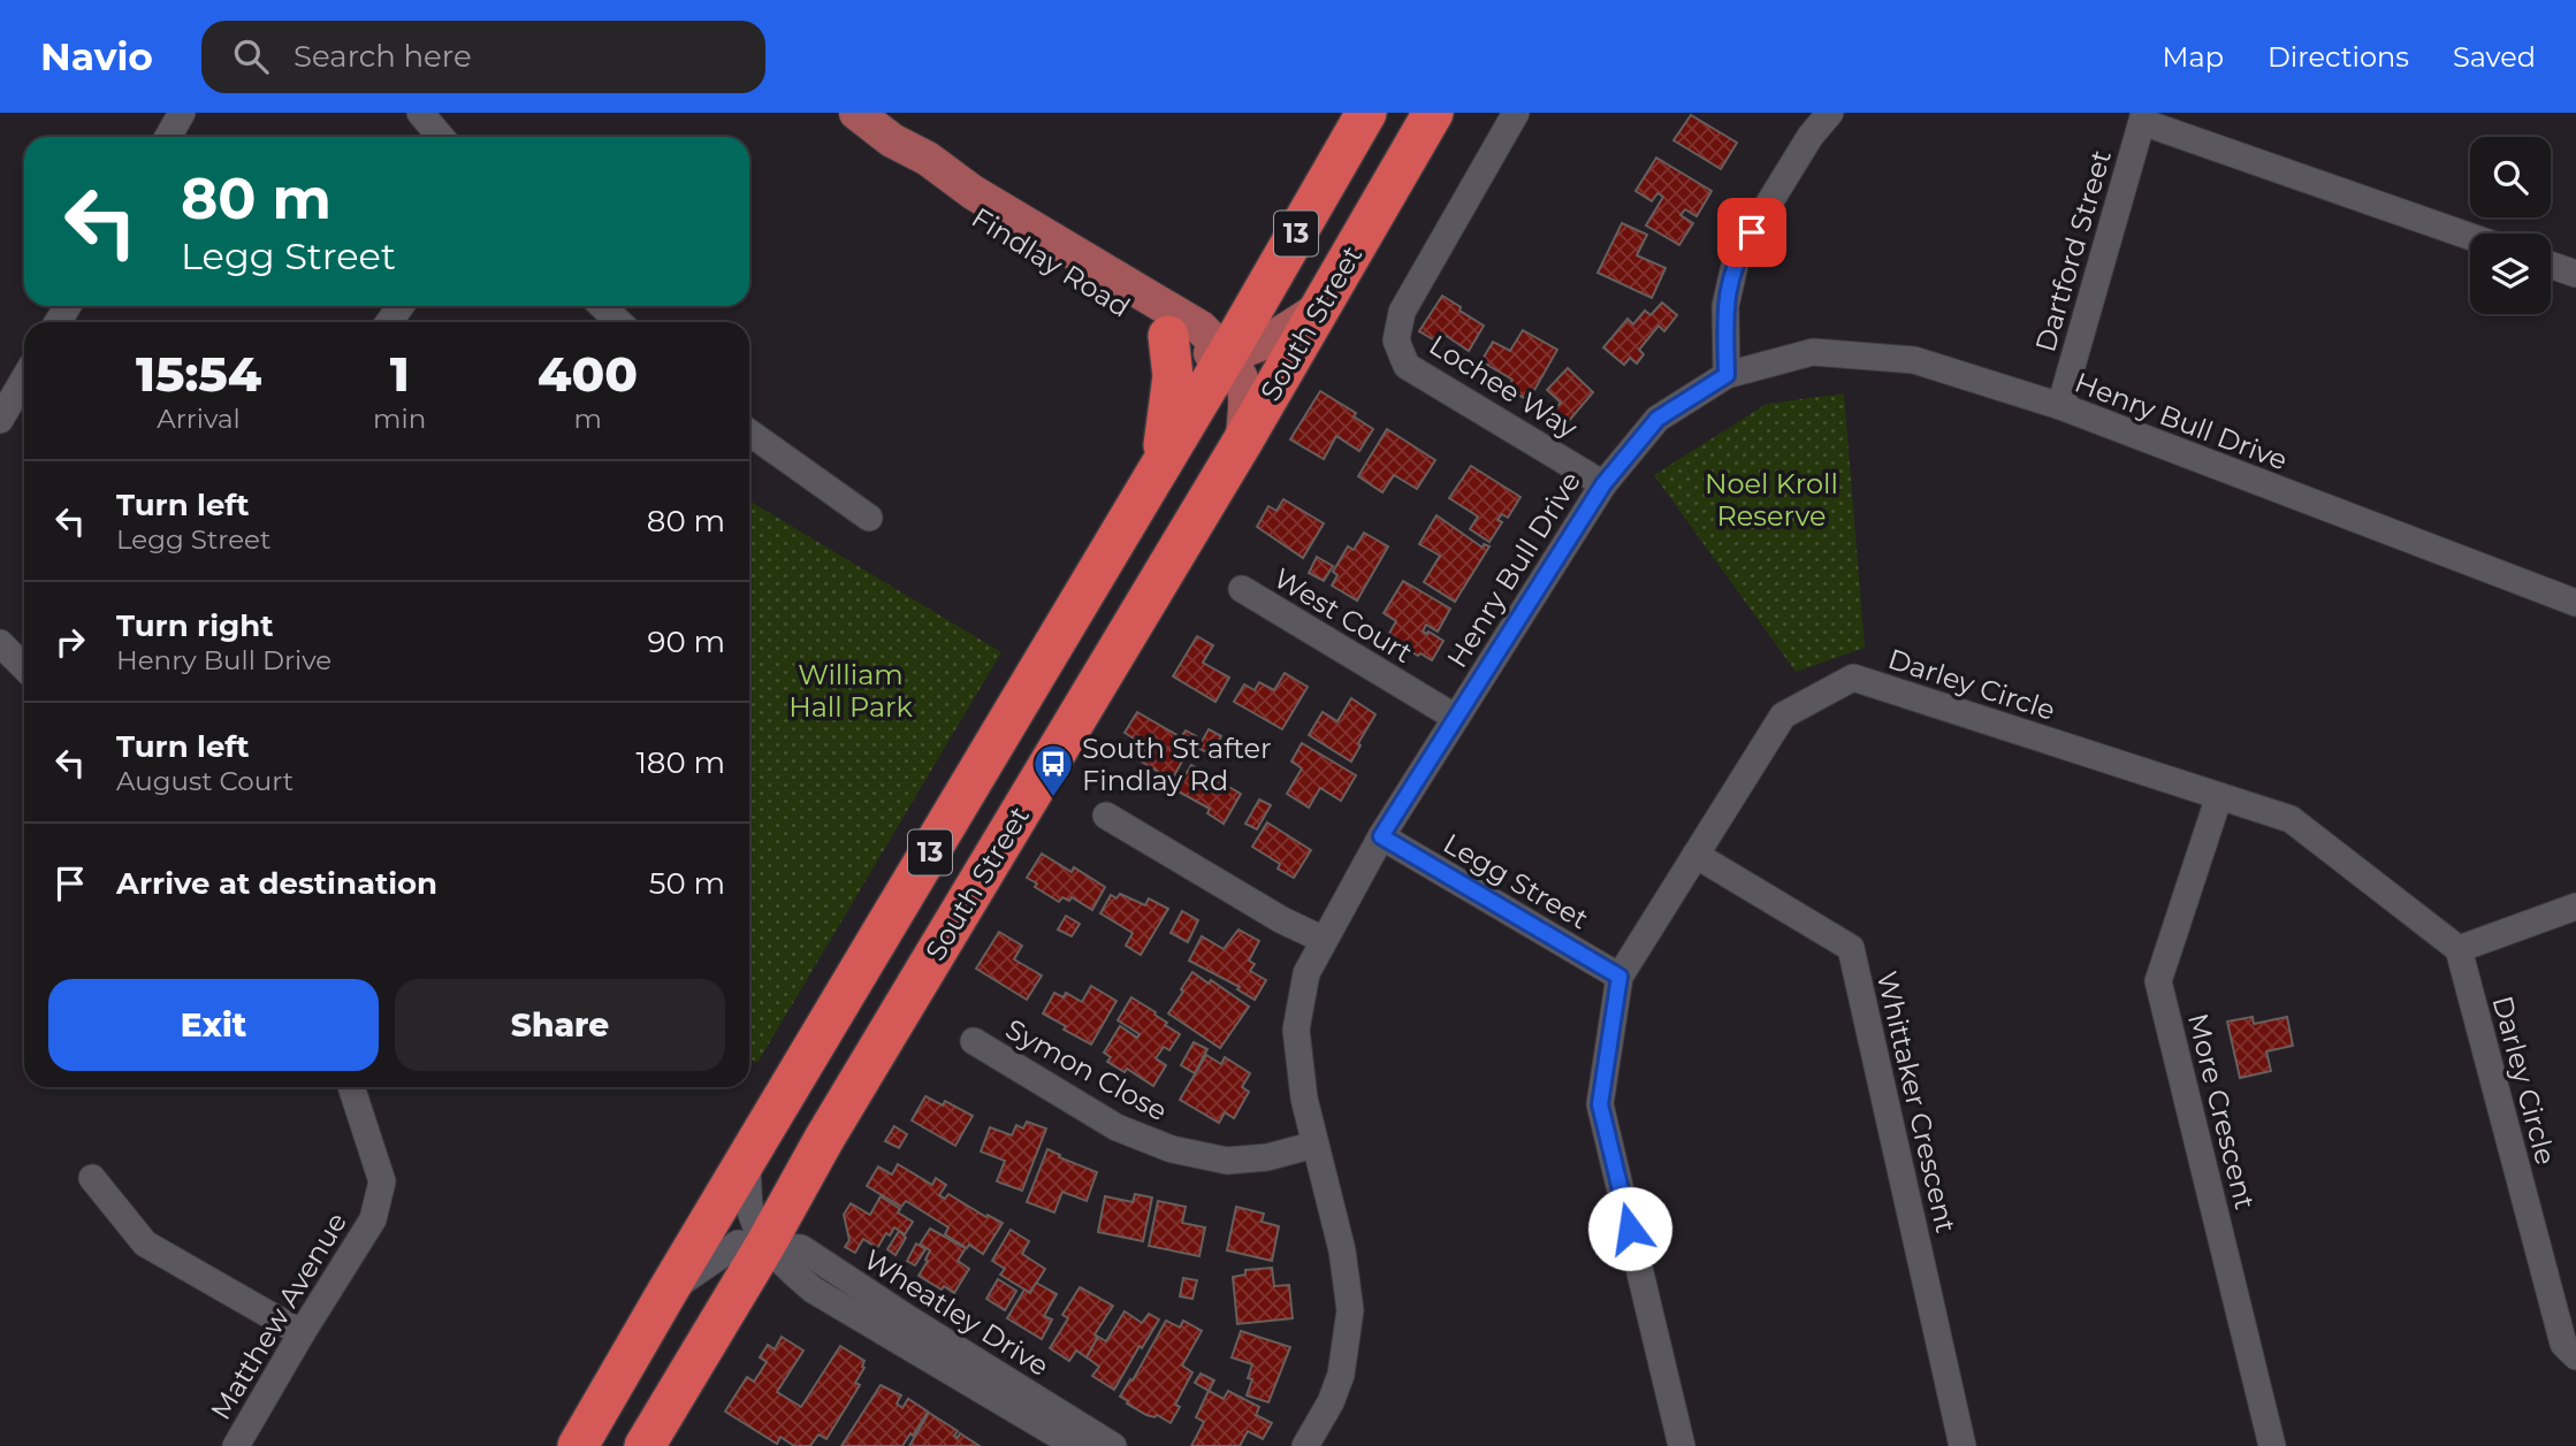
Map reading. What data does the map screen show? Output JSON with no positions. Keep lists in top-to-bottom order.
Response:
{
  "streets": {
    "highway": ["13", "South Street"],
    "main road": ["Findlay Road"],
    "street": [
      "Dartford Street",
      "Lochee Way",
      "Henry Bull Drive",
      "West Court",
      "Darley Circle",
      "Legg Street",
      "Symon Close",
      "Whittaker Crescent",
      "More Crescent",
      "Wheatley Drive",
      "Matthew Avenue"
    ]
  },
  "crossings": [
    ["Dartford Street", "Henry Bull Drive"],
    ["Findlay Road", "South Street"],
    ["South Street", "Wheatley Drive"],
    ["Lochee Way", "Henry Bull Drive"],
    ["Henry Bull Drive", "West Court"],
    ["Henry Bull Drive", "Legg Street"],
    ["Henry Bull Drive", "Symon Close"],
    ["Darley Circle", "Legg Street"],
    ["Darley Circle", "Whittaker Crescent"],
    ["Darley Circle", "More Crescent"]
  ],
  "parks": ["Noel Kroll Reserve", "William Hall Park"],
  "places": {
    "bus stop": ["South St after Findlay Rd"]
  },
  "page": {
    "header": "Navio",
    "search": "Search here",
    "nav": ["Map", "Directions", "Saved"],
    "turn": ["80 m", "Legg Street"],
    "eta": [
      "15:54",
      "Arrival",
      "1",
      "min",
      "400",
      "m"
    ],
    "list": [
      {
        "name": "Turn left",
        "note": "Legg Street",
        "value": "80 m"
      },
      {
        "name": "Turn right",
        "note": "Henry Bull Drive",
        "value": "90 m"
      },
      {
        "name": "Turn left",
        "note": "August Court",
        "value": "180 m"
      },
      {
        "name": "Arrive at destination",
        "value": "50 m"
      }
    ],
    "buttons": ["Exit", "Share"]
  }
}
